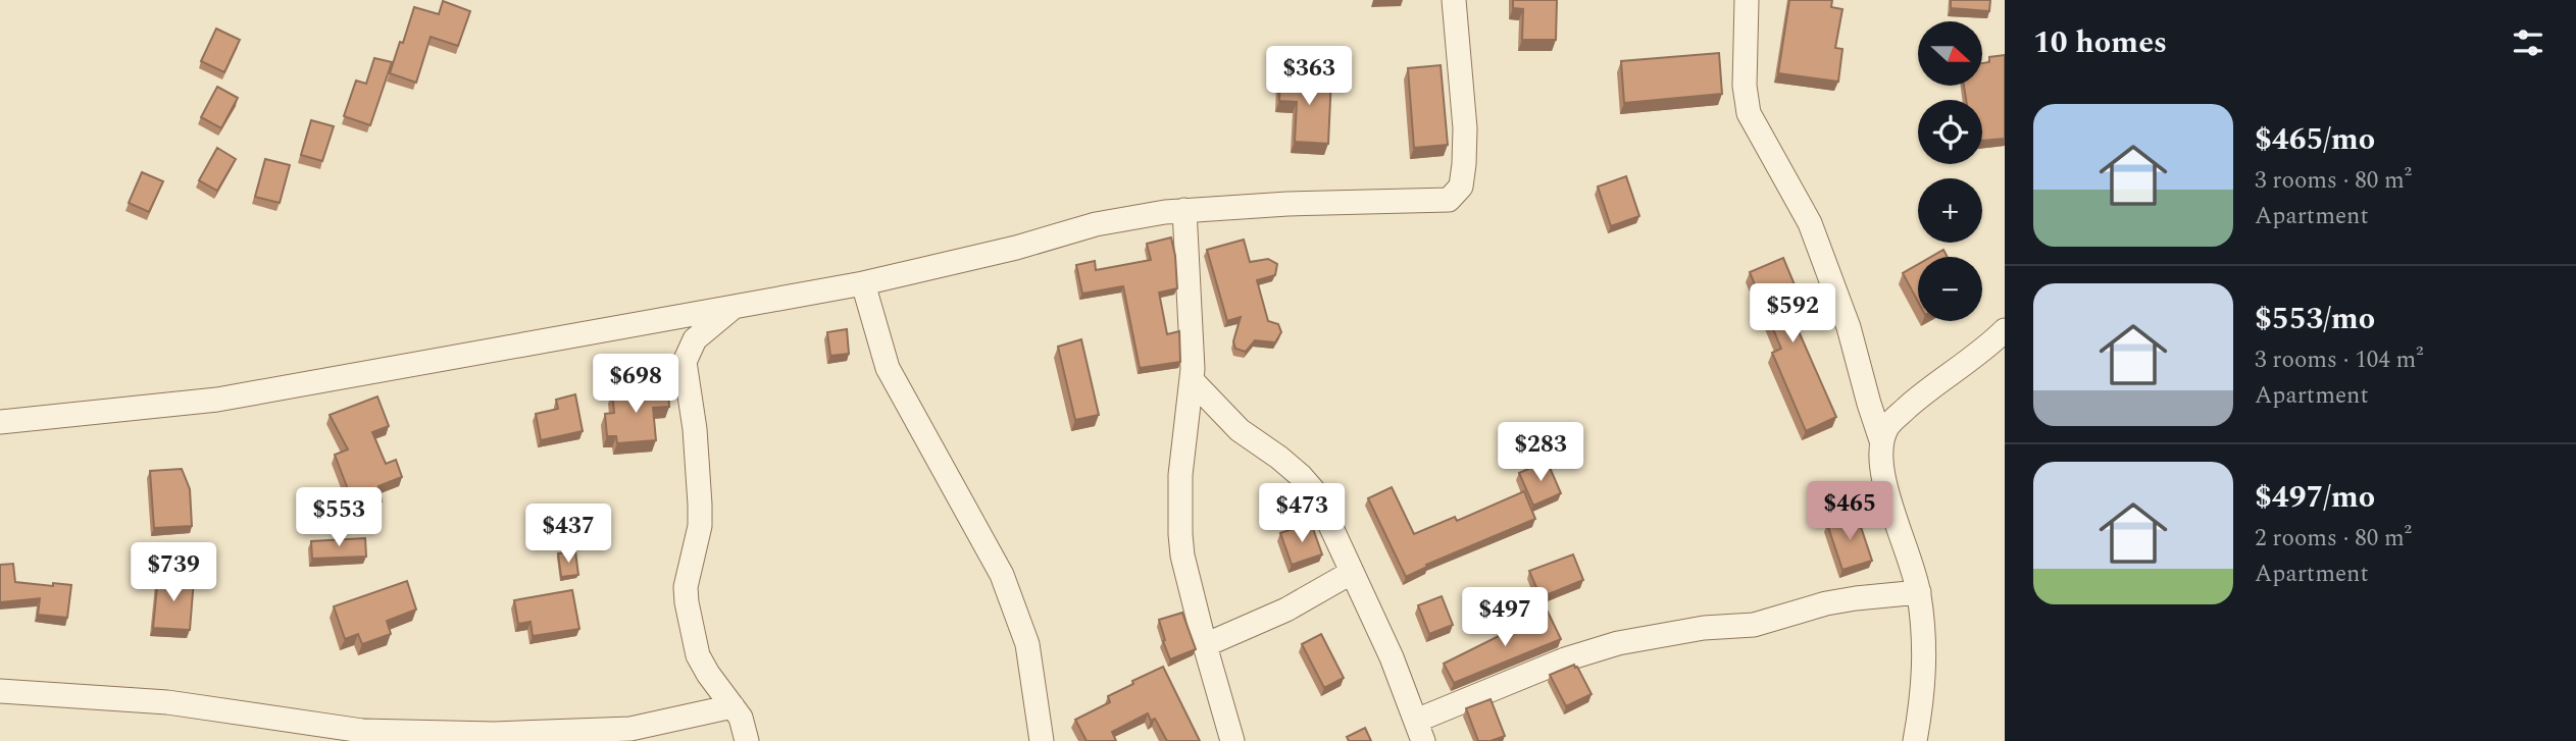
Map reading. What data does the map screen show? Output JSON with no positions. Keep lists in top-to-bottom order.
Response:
{
  "north": "right",
  "page": {
    "heading": "10 homes",
    "map_buttons": ["+", "−"],
    "price": [
      "$363",
      "$592",
      "$698",
      "$283",
      "$465",
      "$473",
      "$553",
      "$437",
      "$739",
      "$497"
    ],
    "list": [
      {
        "name": "$465/mo",
        "note": "3 rooms · 80 m² · Apartment"
      },
      {
        "name": "$553/mo",
        "note": "3 rooms · 104 m² · Apartment"
      },
      {
        "name": "$497/mo",
        "note": "2 rooms · 80 m² · Apartment"
      }
    ]
  }
}
